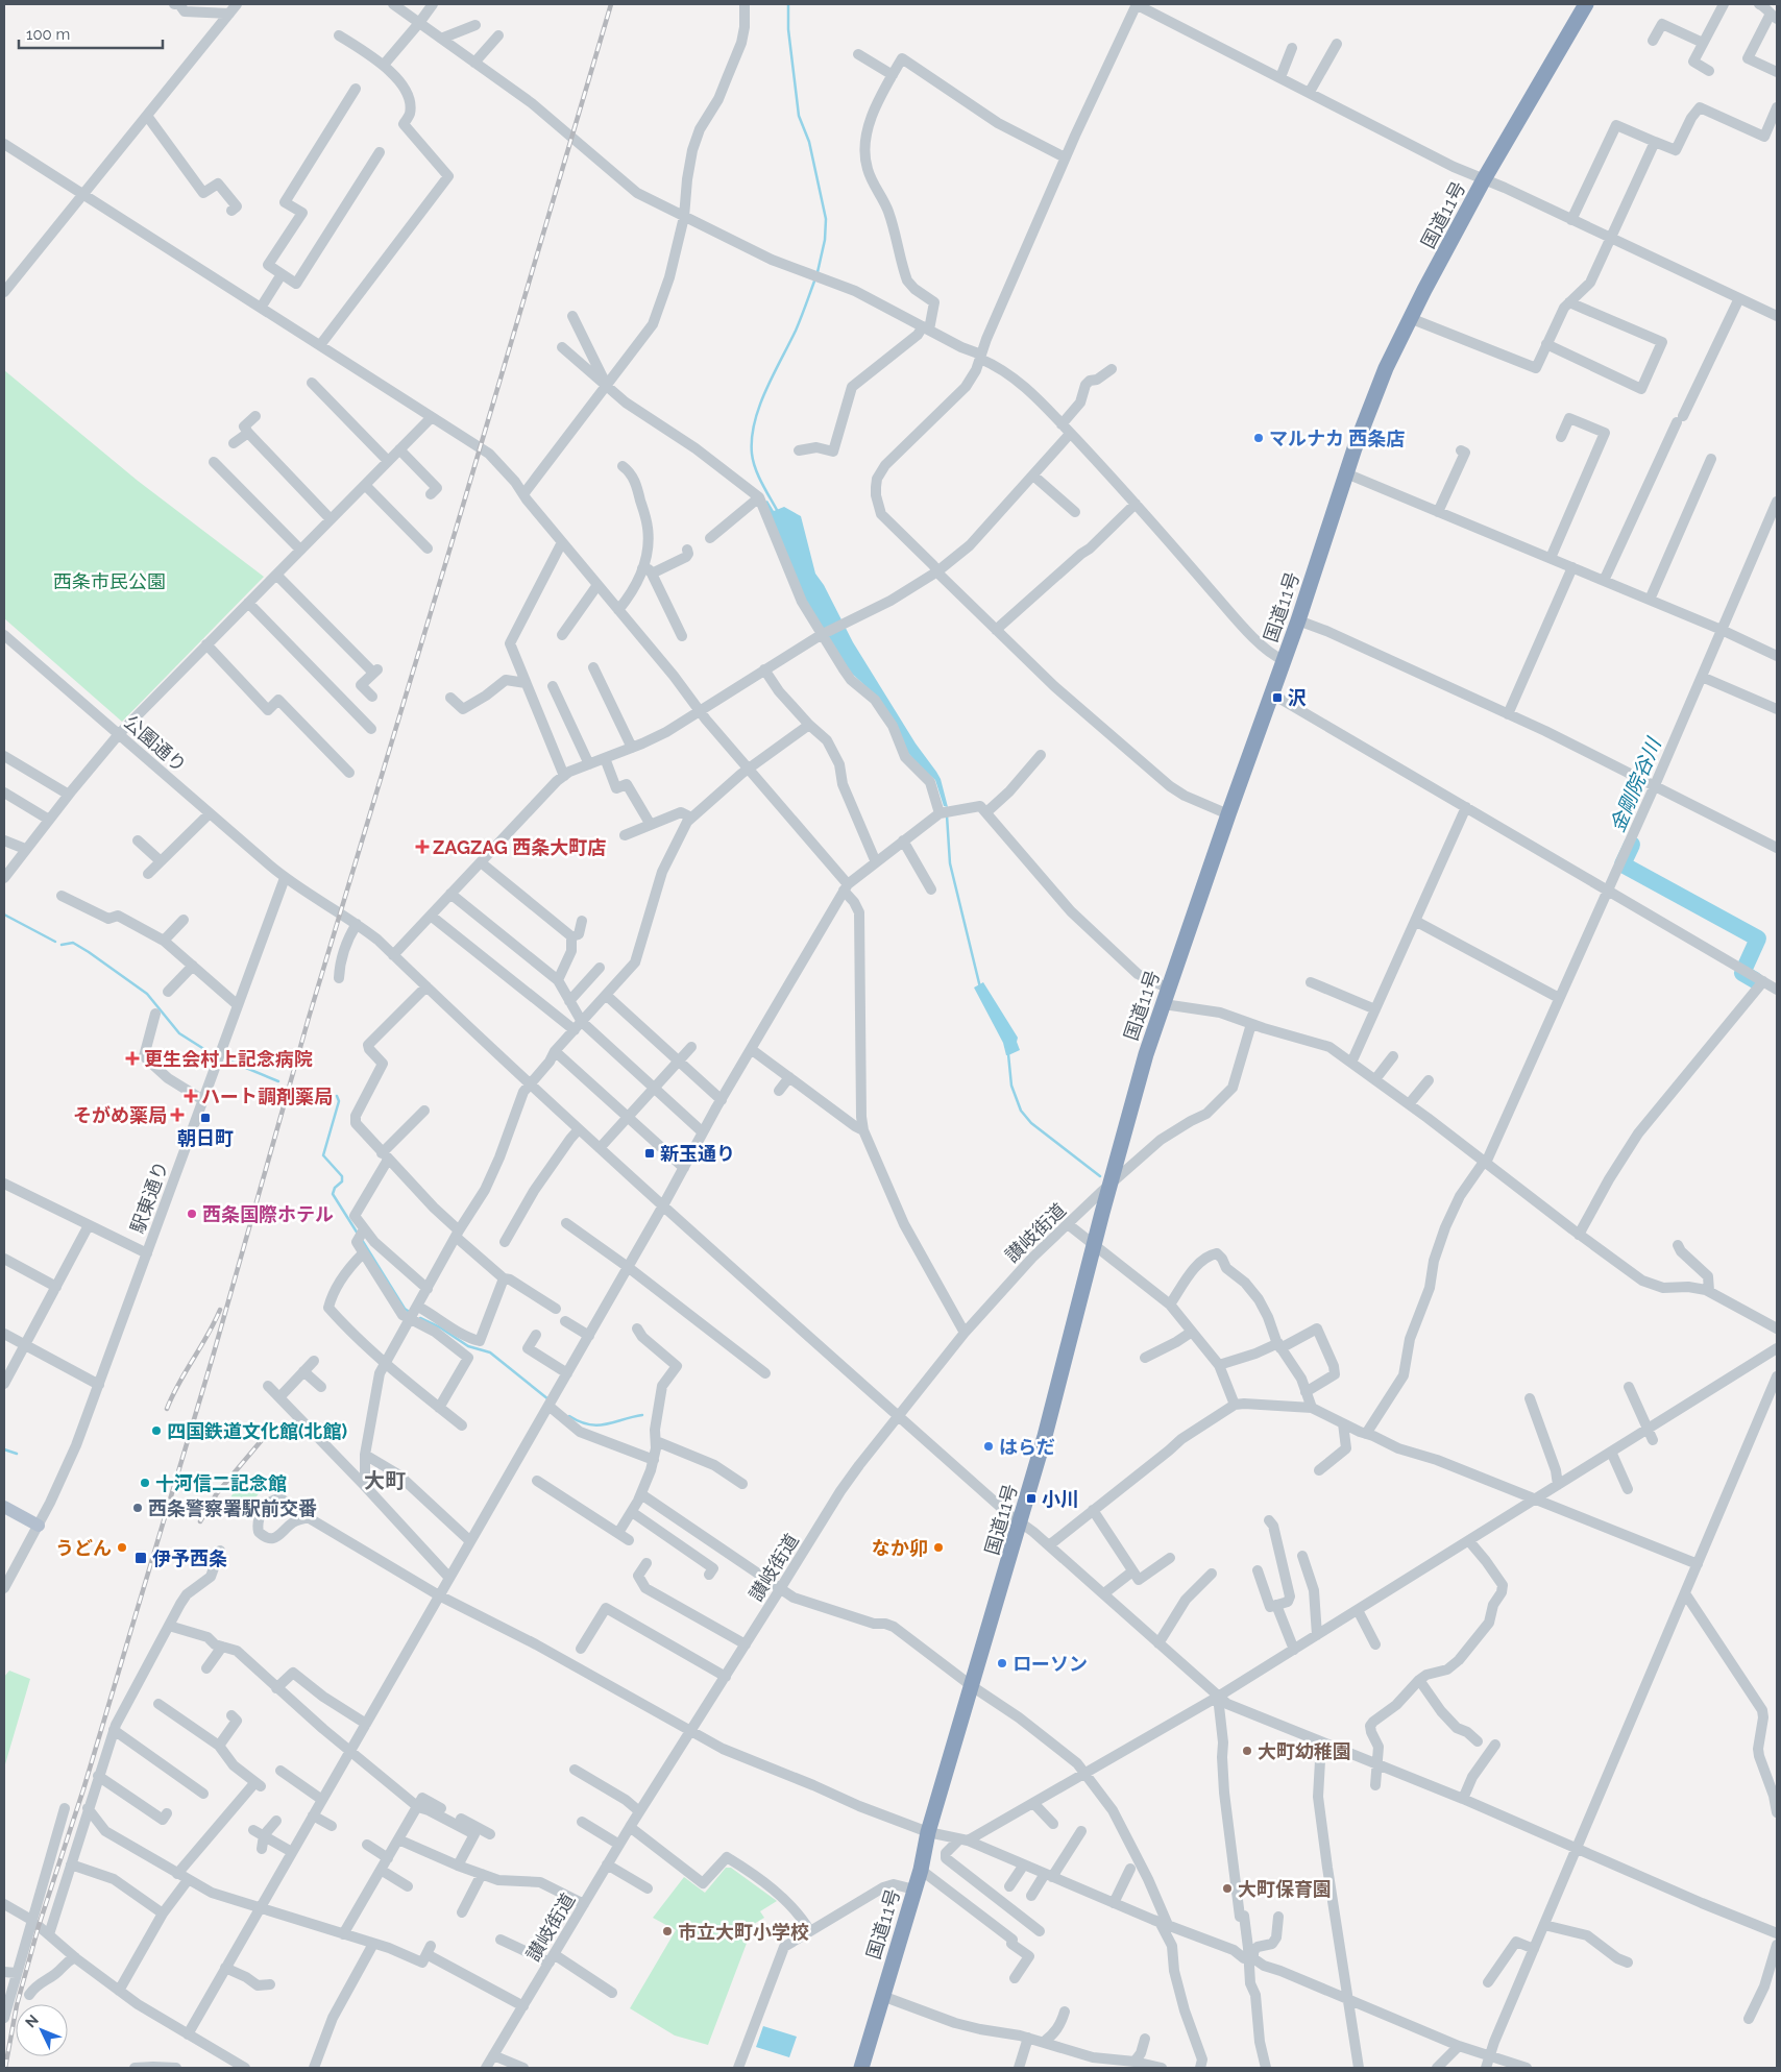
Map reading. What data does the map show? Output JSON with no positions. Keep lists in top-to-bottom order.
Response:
{
  "streets": {
    "highway": ["国道11号"],
    "street": ["公園通り", "駅東通り", "讃岐街道"]
  },
  "crossings": [
    ["国道11号", "公園通り"],
    ["国道11号", "讃岐街道"],
    ["公園通り", "駅東通り"],
    ["公園通り", "讃岐街道"]
  ],
  "districts": ["大町"],
  "water": ["金剛院谷川"],
  "parks": ["西条市民公園"],
  "places": {
    "other": [
      "マルナカ 西条店",
      "西条国際ホテル",
      "四国鉄道文化館(北館)",
      "はらだ",
      "十河信二記念館",
      "西条警察署駅前交番",
      "うどん",
      "なか卯",
      "ローソン",
      "大町幼稚園",
      "大町保育園",
      "市立大町小学校"
    ],
    "transit": [
      "沢",
      "朝日町",
      "新玉通り",
      "小川",
      "伊予西条"
    ],
    "health": [
      "ZAGZAG 西条大町店",
      "更生会村上記念病院",
      "ハート調剤薬局",
      "そがめ薬局"
    ]
  },
  "scale_bar": "100 m",
  "north": "top left"
}
